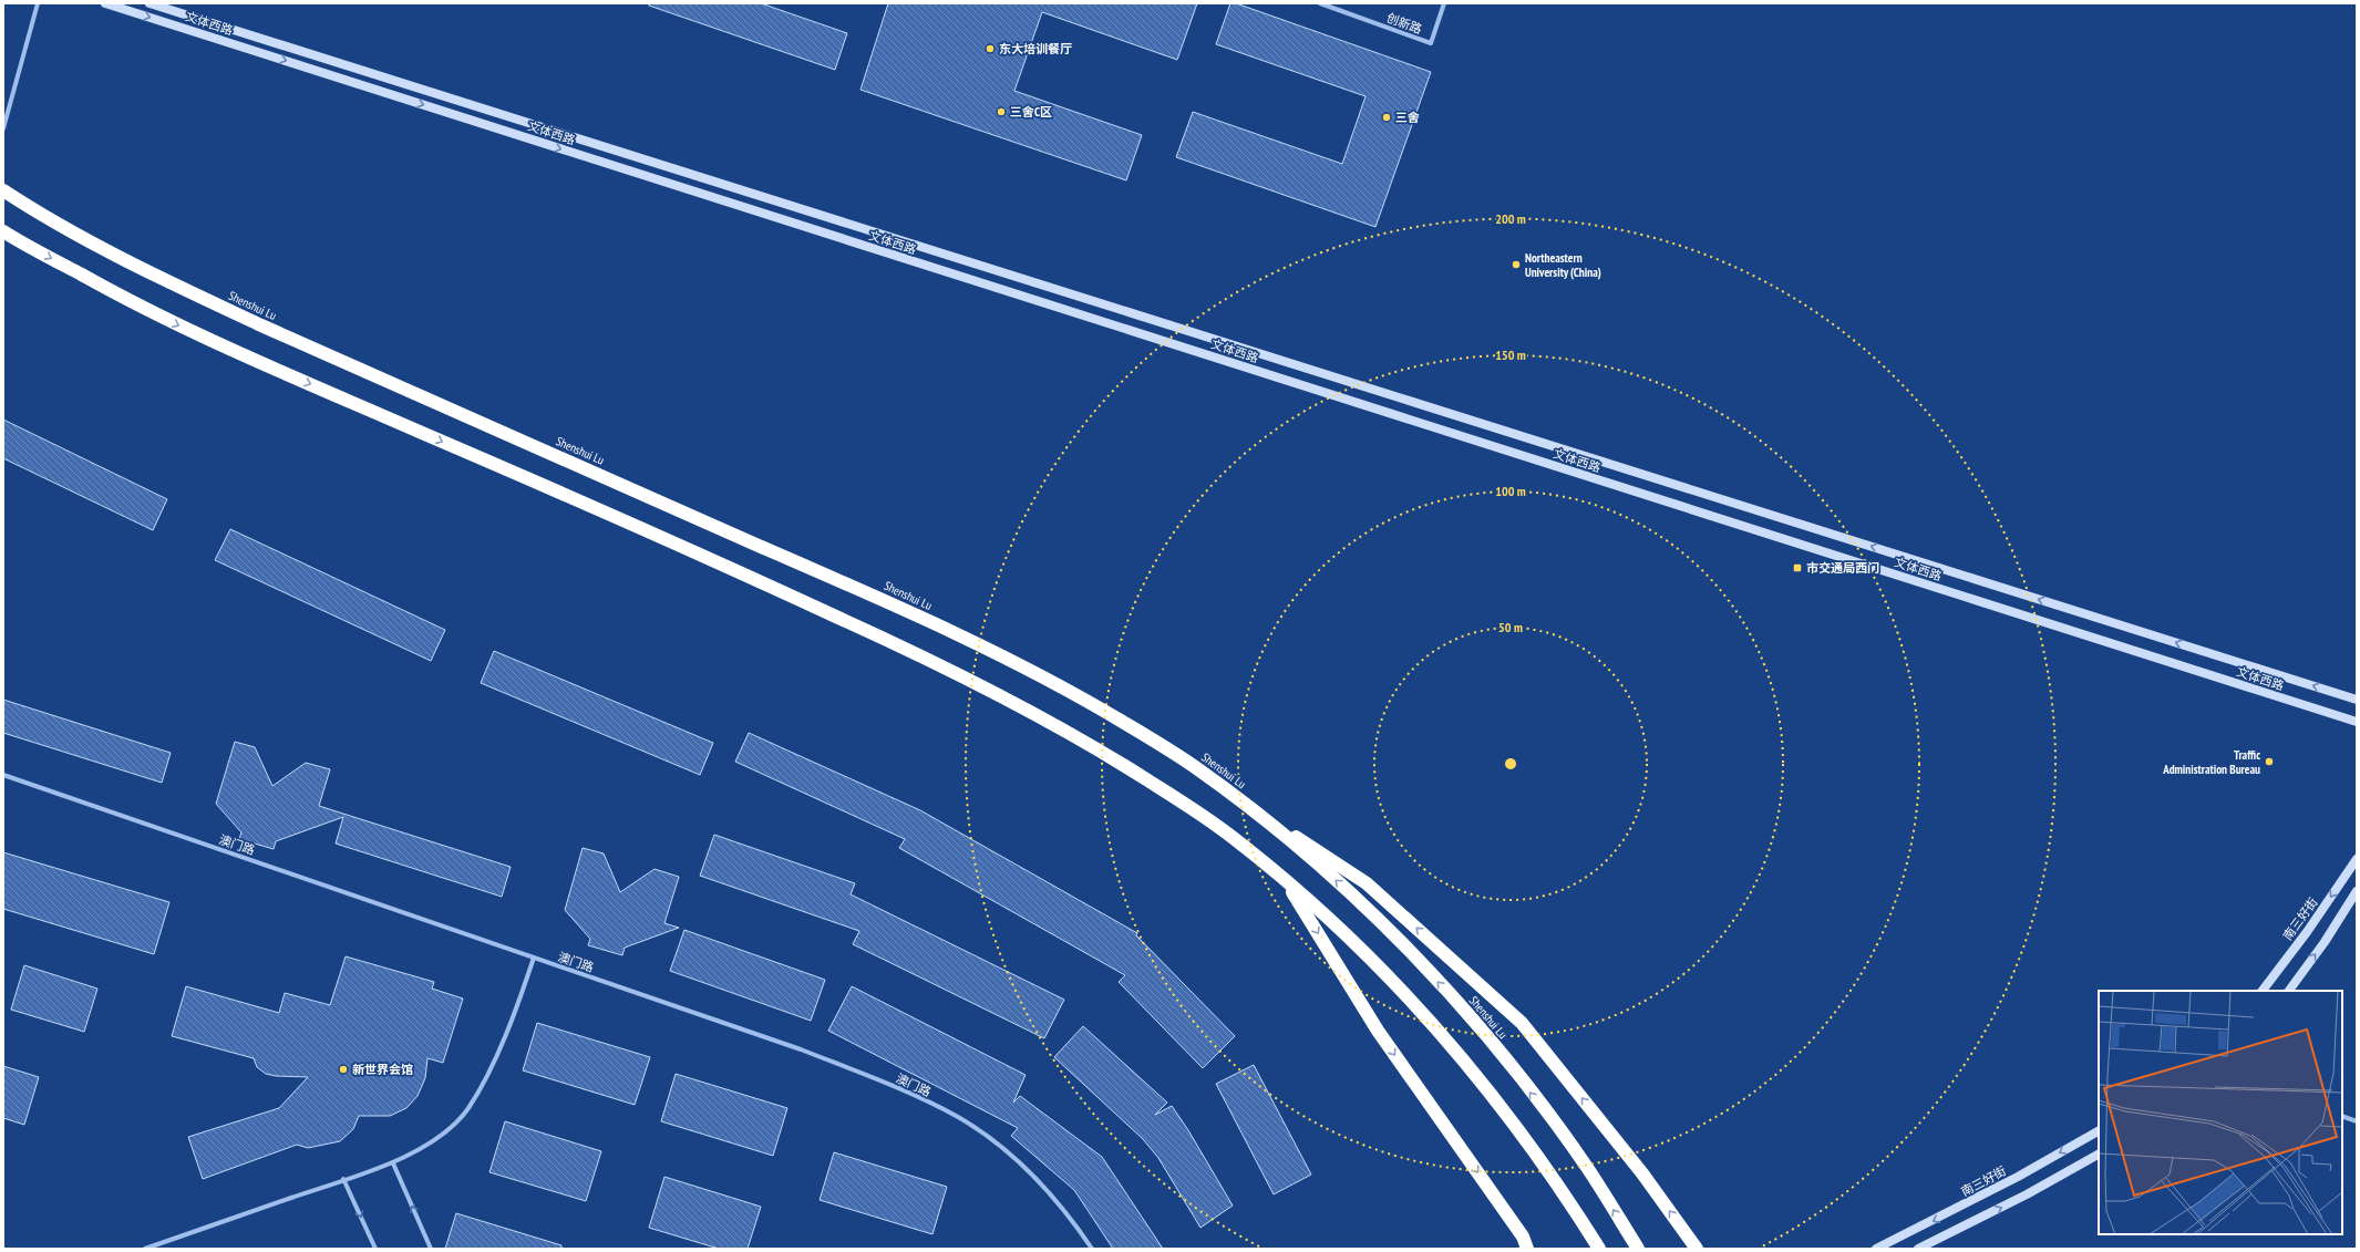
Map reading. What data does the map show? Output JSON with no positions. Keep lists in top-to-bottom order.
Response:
{
  "streets": {
    "highway": ["Shenshui Lu"],
    "street": [
      "文体西路",
      "创新路",
      "澳门路",
      "南三好街"
    ]
  },
  "places": {
    "other": [
      "东大培训餐厅",
      "三舍C区",
      "三舍",
      "Northeastern University (China)",
      "Traffic Administration Bureau",
      "新世界会馆"
    ],
    "transit": ["市交通局西门"]
  },
  "rings": [
    "200 m",
    "150 m",
    "100 m",
    "50 m"
  ]
}
